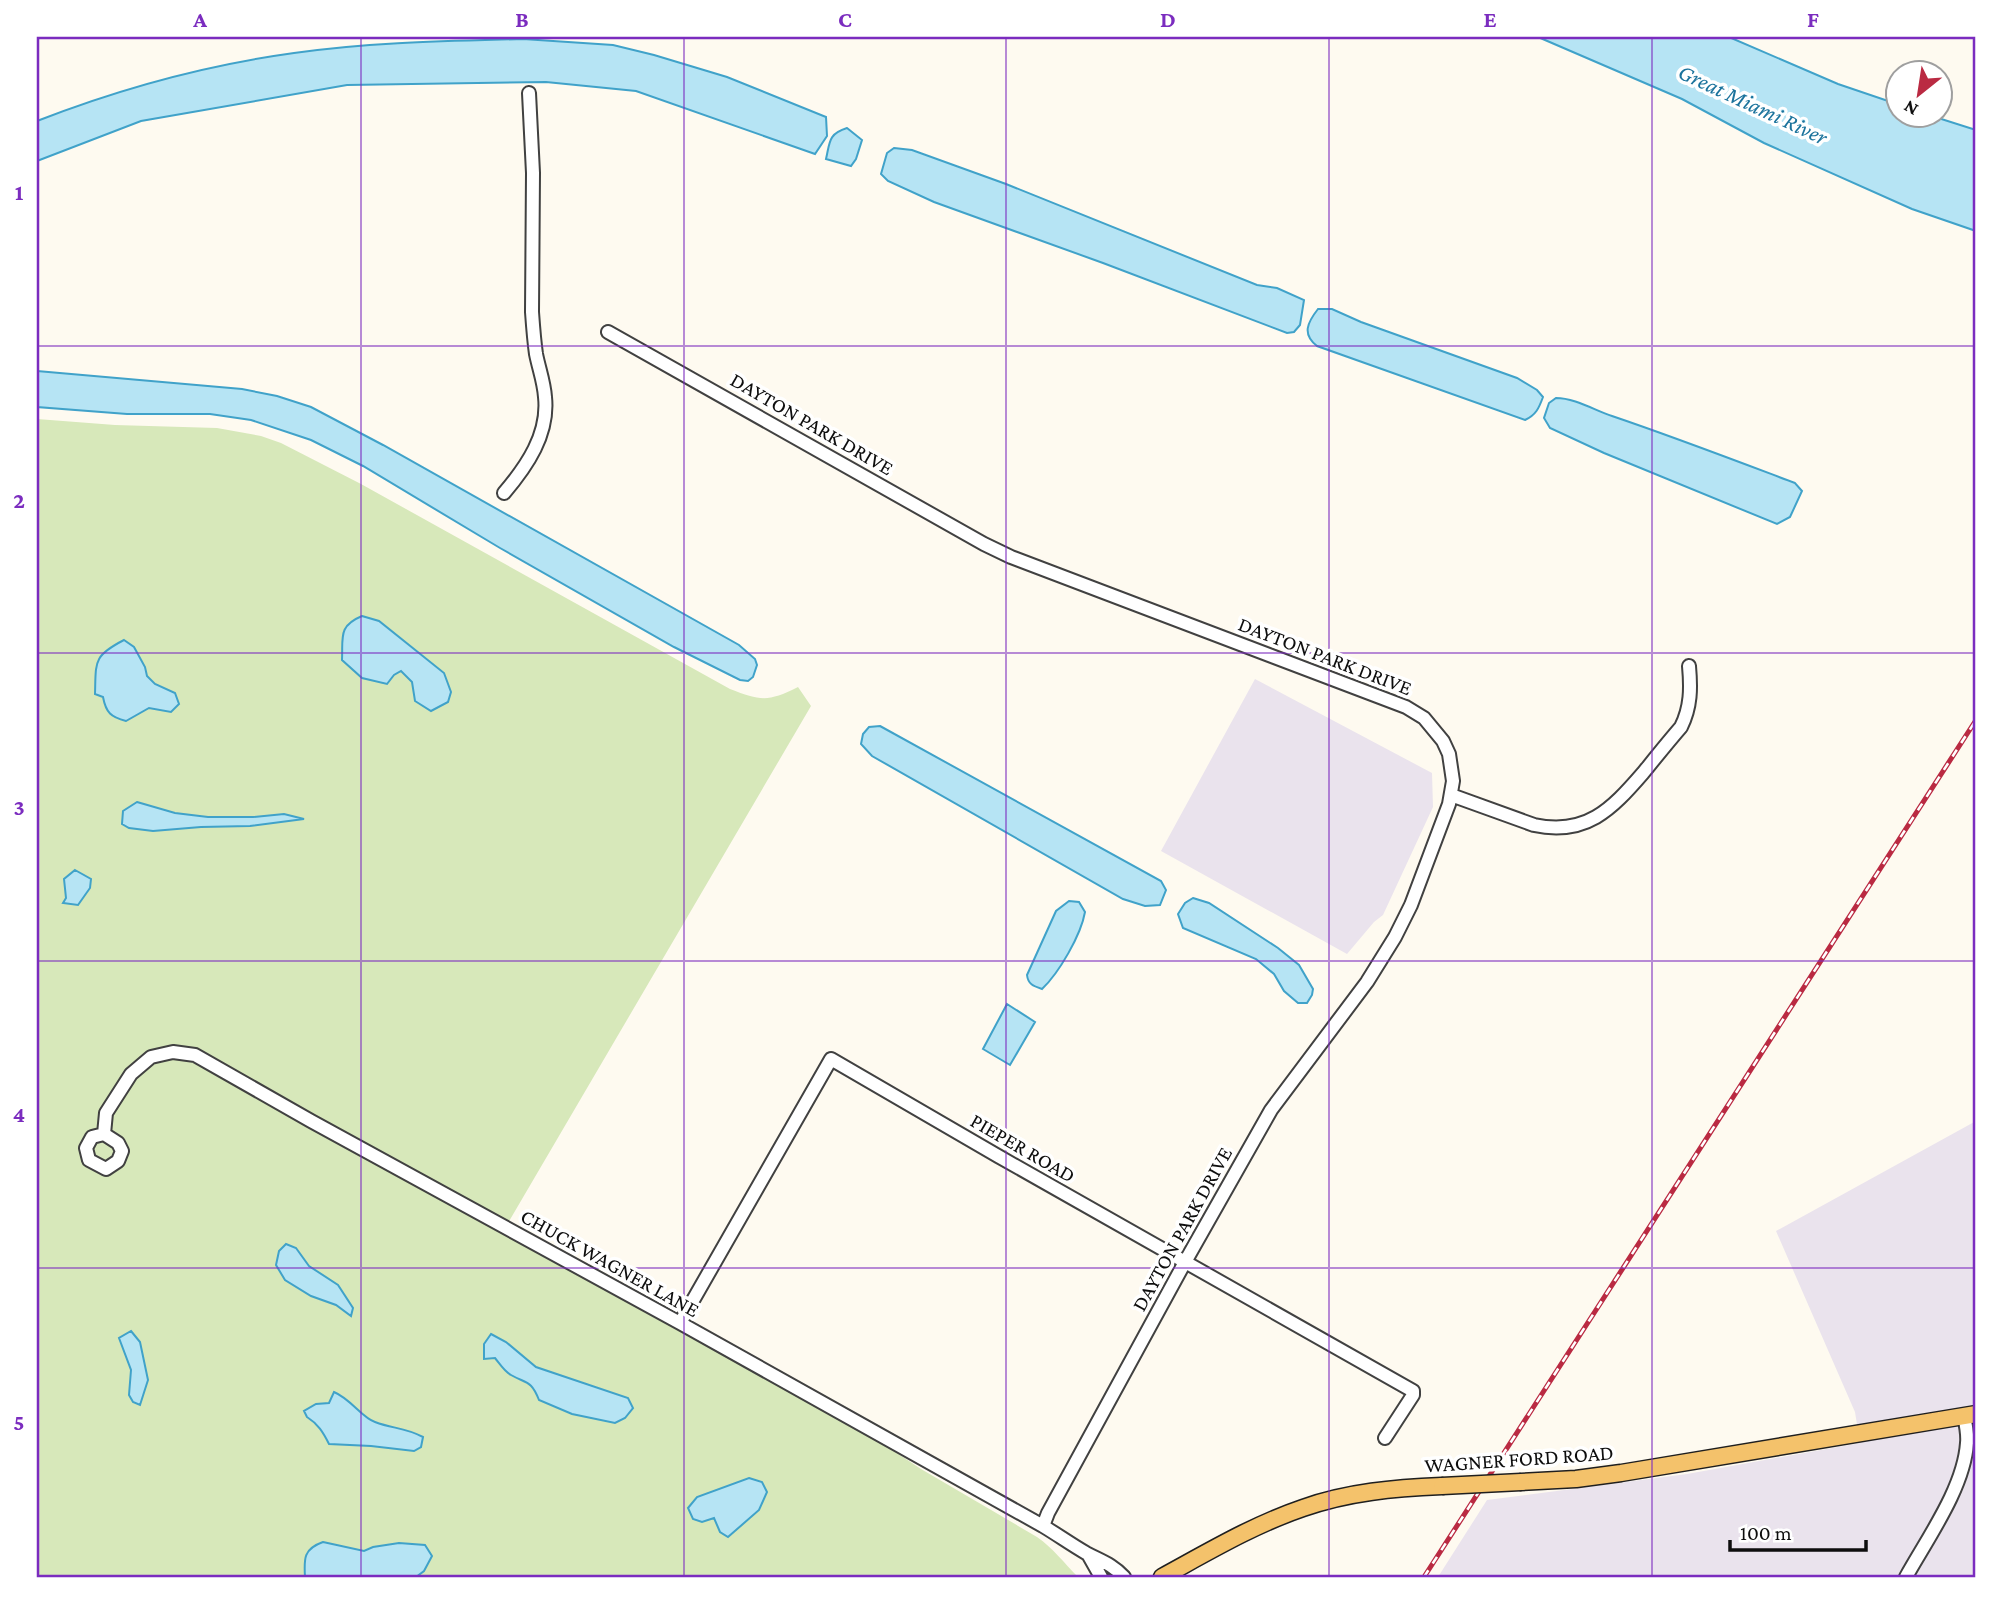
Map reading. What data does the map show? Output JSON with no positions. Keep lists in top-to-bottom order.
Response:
{
  "streets": {
    "main road": ["WAGNER FORD ROAD"],
    "street": ["DAYTON PARK DRIVE", "PIEPER ROAD", "CHUCK WAGNER LANE"]
  },
  "crossings": [
    ["DAYTON PARK DRIVE", "PIEPER ROAD"],
    ["DAYTON PARK DRIVE", "CHUCK WAGNER LANE"],
    ["PIEPER ROAD", "CHUCK WAGNER LANE"]
  ],
  "water": ["Great Miami River"],
  "scale_bar": "100 m",
  "north": "bottom left",
  "grid": {
    "columns": [
      "A",
      "B",
      "C",
      "D",
      "E",
      "F"
    ],
    "rows": [
      "1",
      "2",
      "3",
      "4",
      "5"
    ]
  }
}
